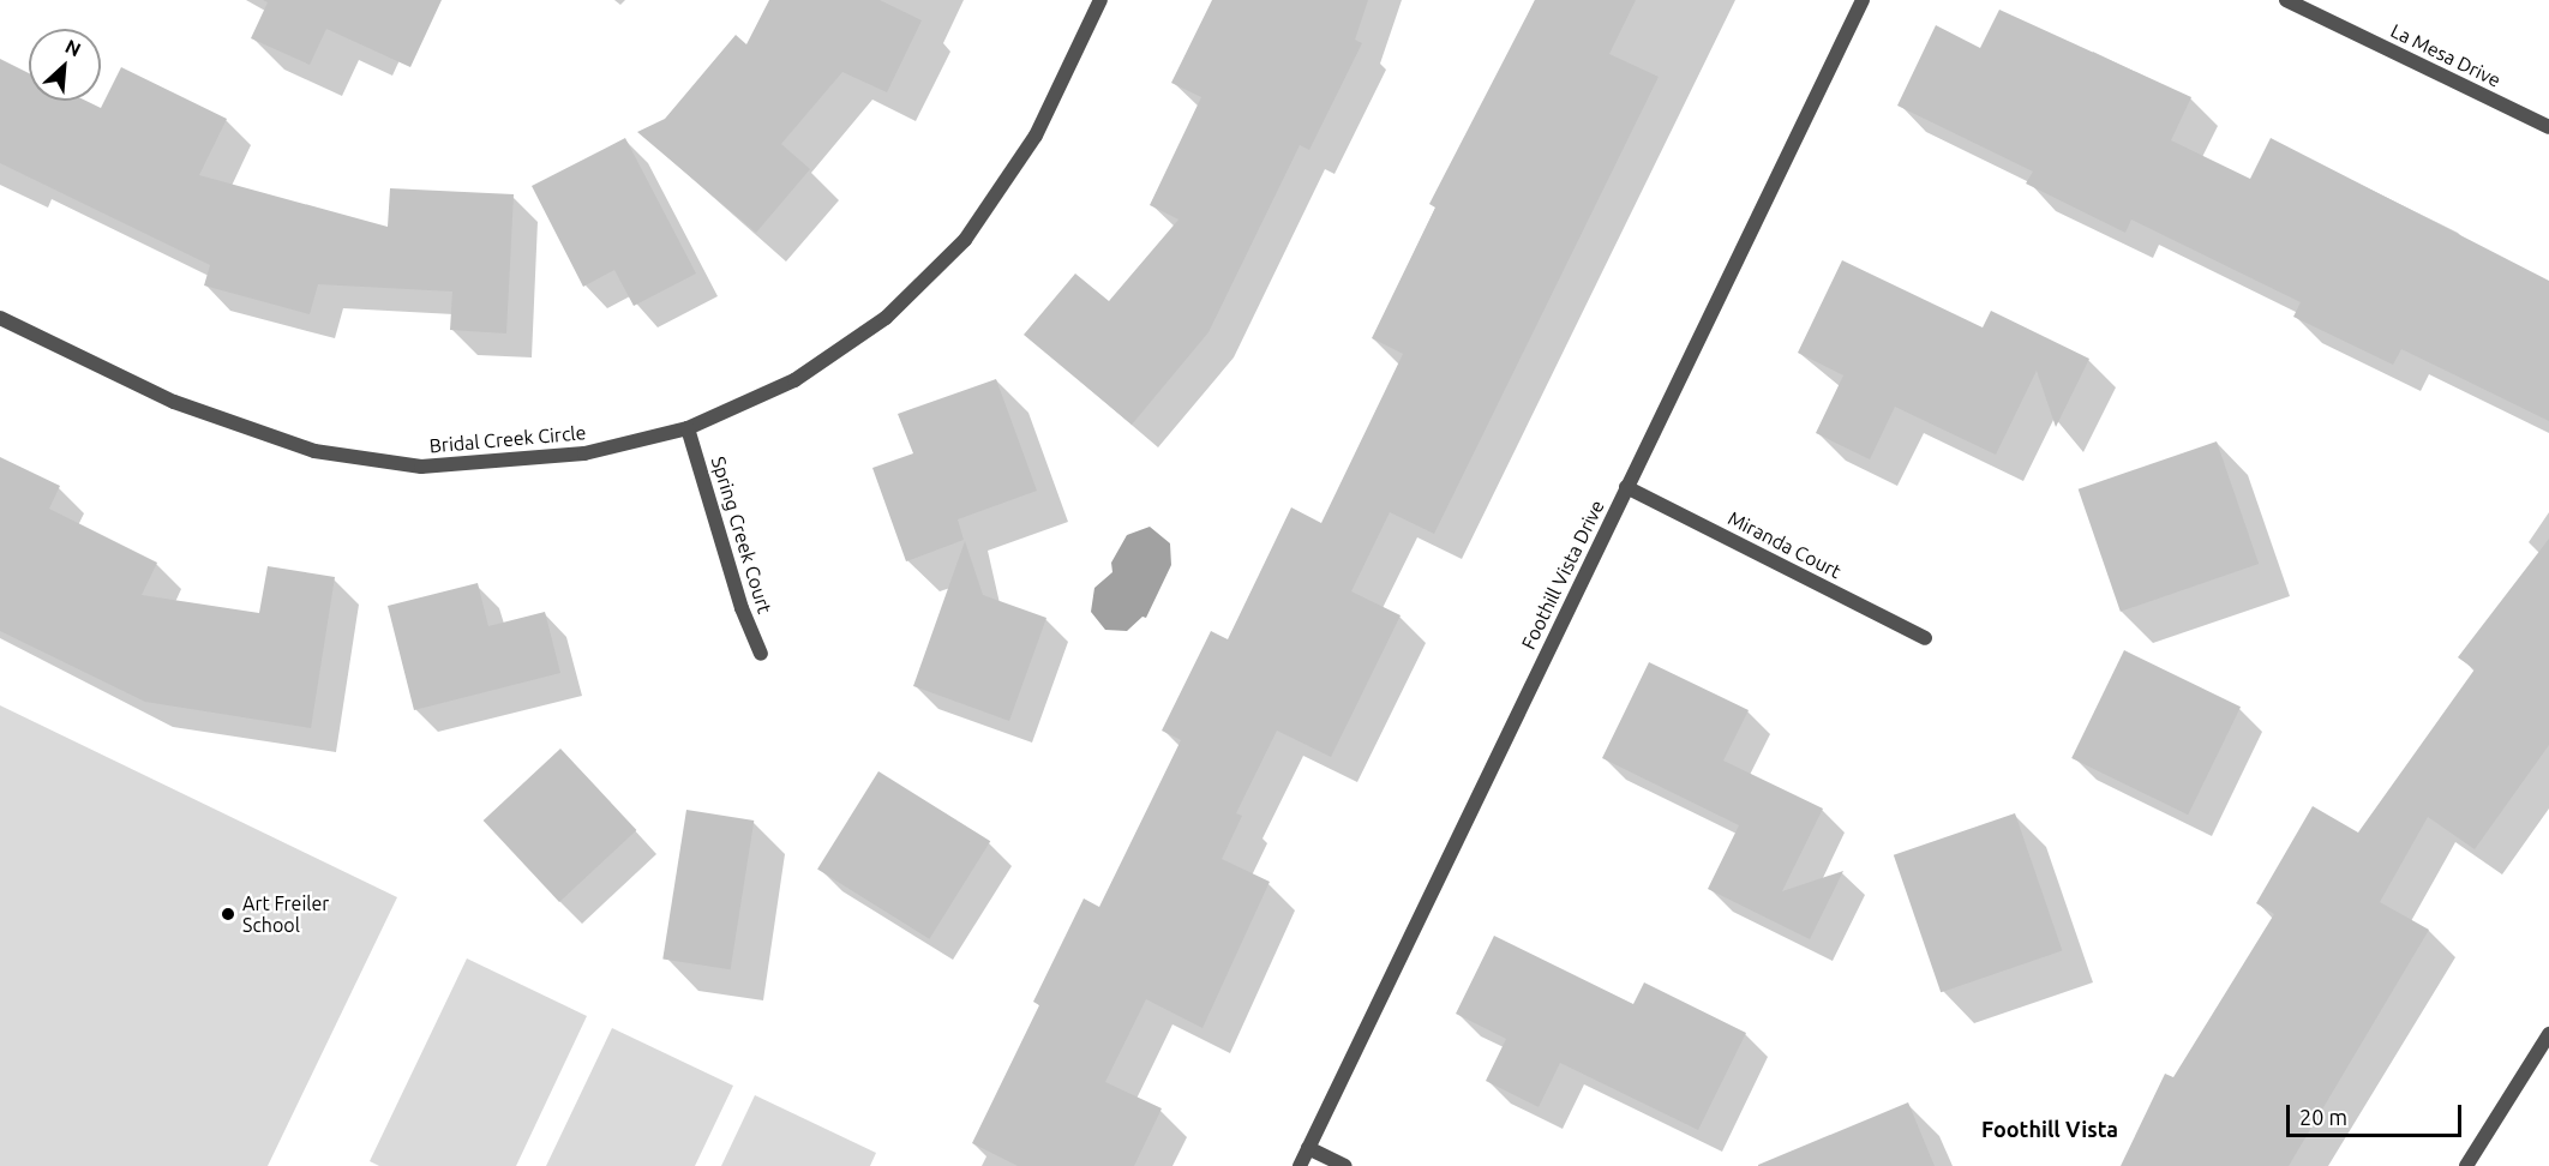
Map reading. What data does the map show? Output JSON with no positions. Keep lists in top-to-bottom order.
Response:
{
  "streets": {
    "street": [
      "La Mesa Drive",
      "Bridal Creek Circle",
      "Spring Creek Court",
      "Miranda Court",
      "Foothill Vista Drive"
    ]
  },
  "crossings": [
    ["Bridal Creek Circle", "Spring Creek Court"],
    ["Miranda Court", "Foothill Vista Drive"]
  ],
  "districts": ["Foothill Vista"],
  "places": ["Art Freiler School"],
  "scale_bar": "20 m",
  "north": "top right"
}
